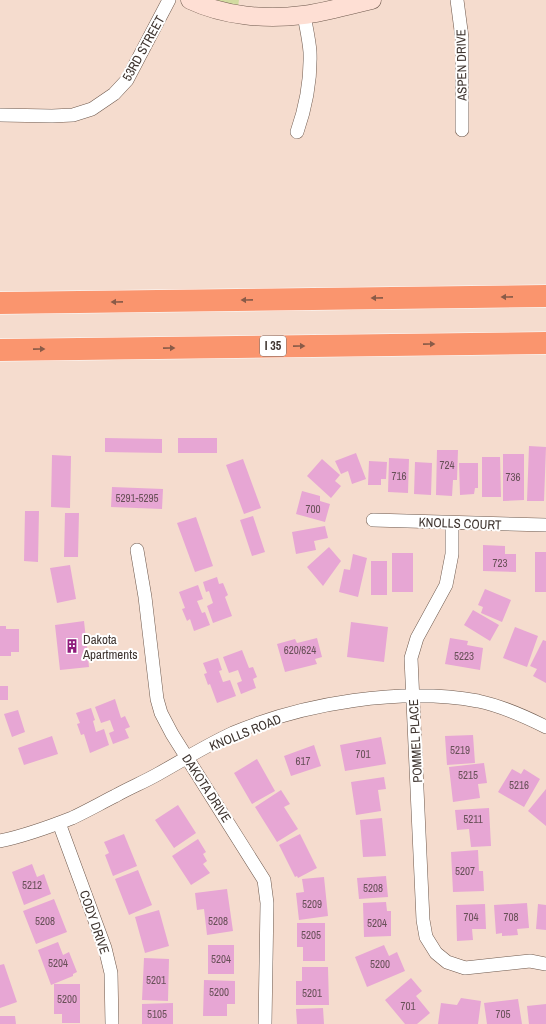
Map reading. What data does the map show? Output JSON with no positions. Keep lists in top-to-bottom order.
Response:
{
  "streets": {
    "highway": ["I 35"],
    "street": [
      "53RD STREET",
      "ASPEN DRIVE",
      "KNOLLS COURT",
      "KNOLLS ROAD",
      "POMMEL PLACE",
      "DAKOTA DRIVE",
      "CODY DRIVE"
    ]
  },
  "crossings": [
    ["KNOLLS COURT", "POMMEL PLACE"],
    ["KNOLLS ROAD", "POMMEL PLACE"],
    ["KNOLLS ROAD", "DAKOTA DRIVE"],
    ["KNOLLS ROAD", "CODY DRIVE"]
  ],
  "places": {
    "building": ["Dakota Apartments"]
  },
  "house_numbers": [
    "724",
    "716",
    "736",
    "5291-5295",
    "700",
    "723",
    "620/624",
    "5223",
    "5219",
    "701",
    "617",
    "5215",
    "5216",
    "5211",
    "5207",
    "5212",
    "5208",
    "5209",
    "704",
    "708",
    "5208",
    "5208",
    "5204",
    "5205",
    "5204",
    "5204",
    "5200",
    "5201",
    "5200",
    "5201",
    "5200",
    "701",
    "5105",
    "705"
  ]
}
